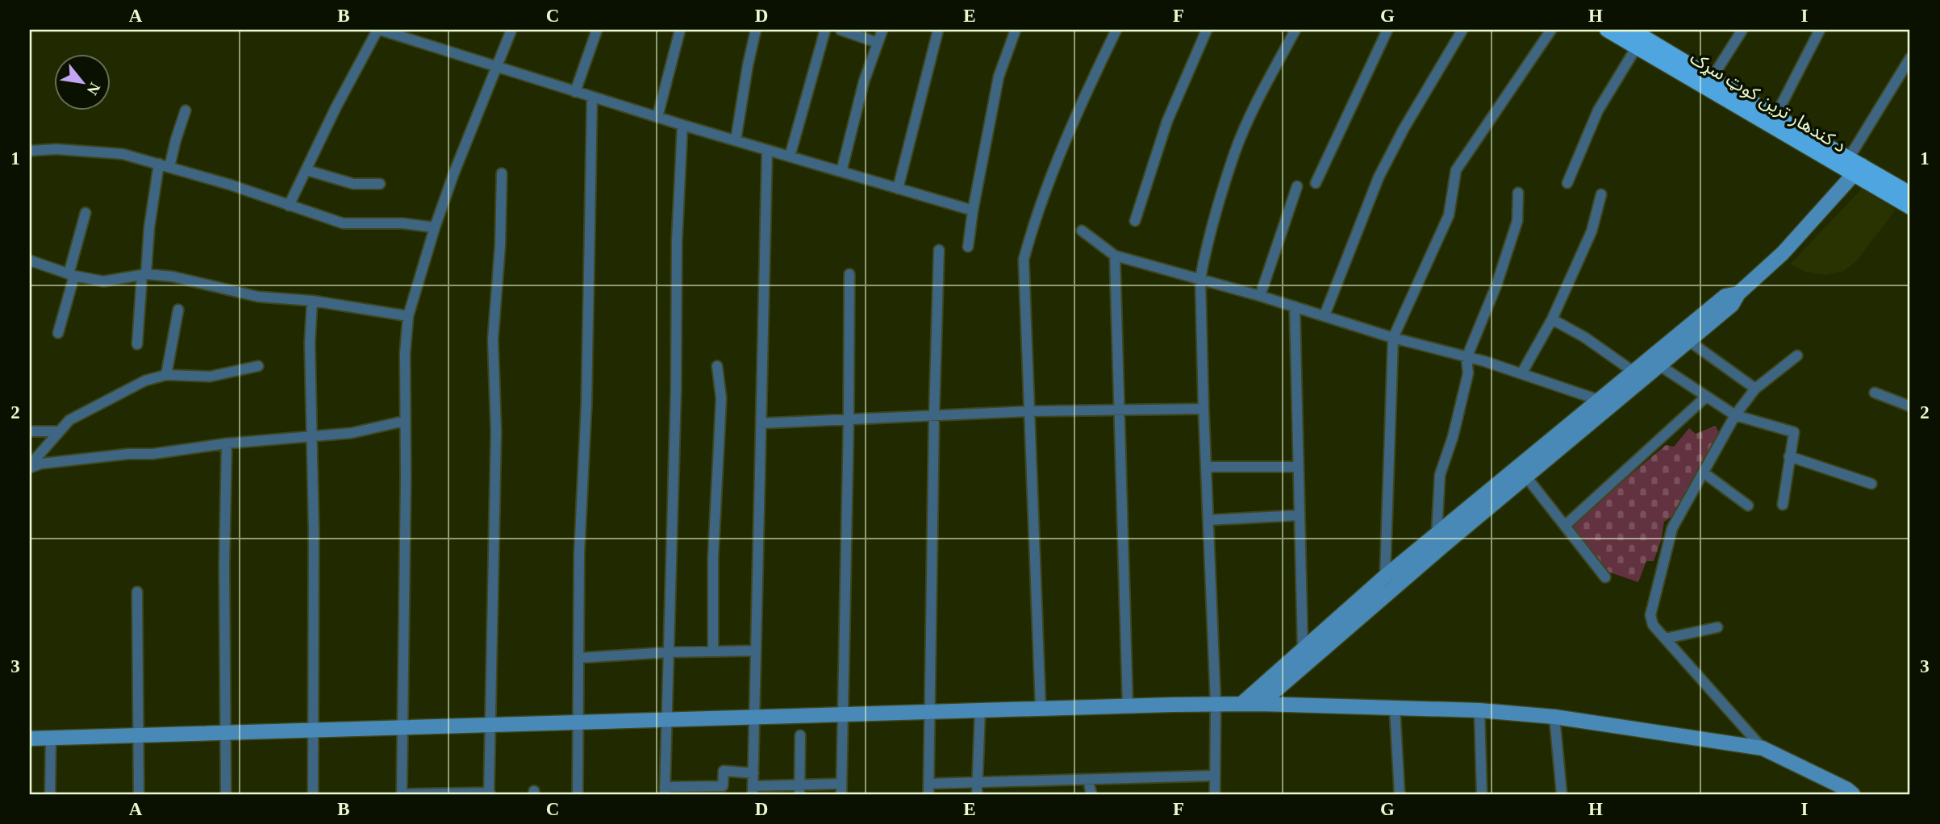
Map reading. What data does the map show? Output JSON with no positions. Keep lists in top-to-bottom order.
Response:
{
  "streets": {
    "main road": ["د کندهار ترين کوټ سړک"]
  },
  "north": "bottom right",
  "grid": {
    "columns": [
      "A",
      "B",
      "C",
      "D",
      "E",
      "F",
      "G",
      "H",
      "I"
    ],
    "rows": ["1", "2", "3"]
  }
}
